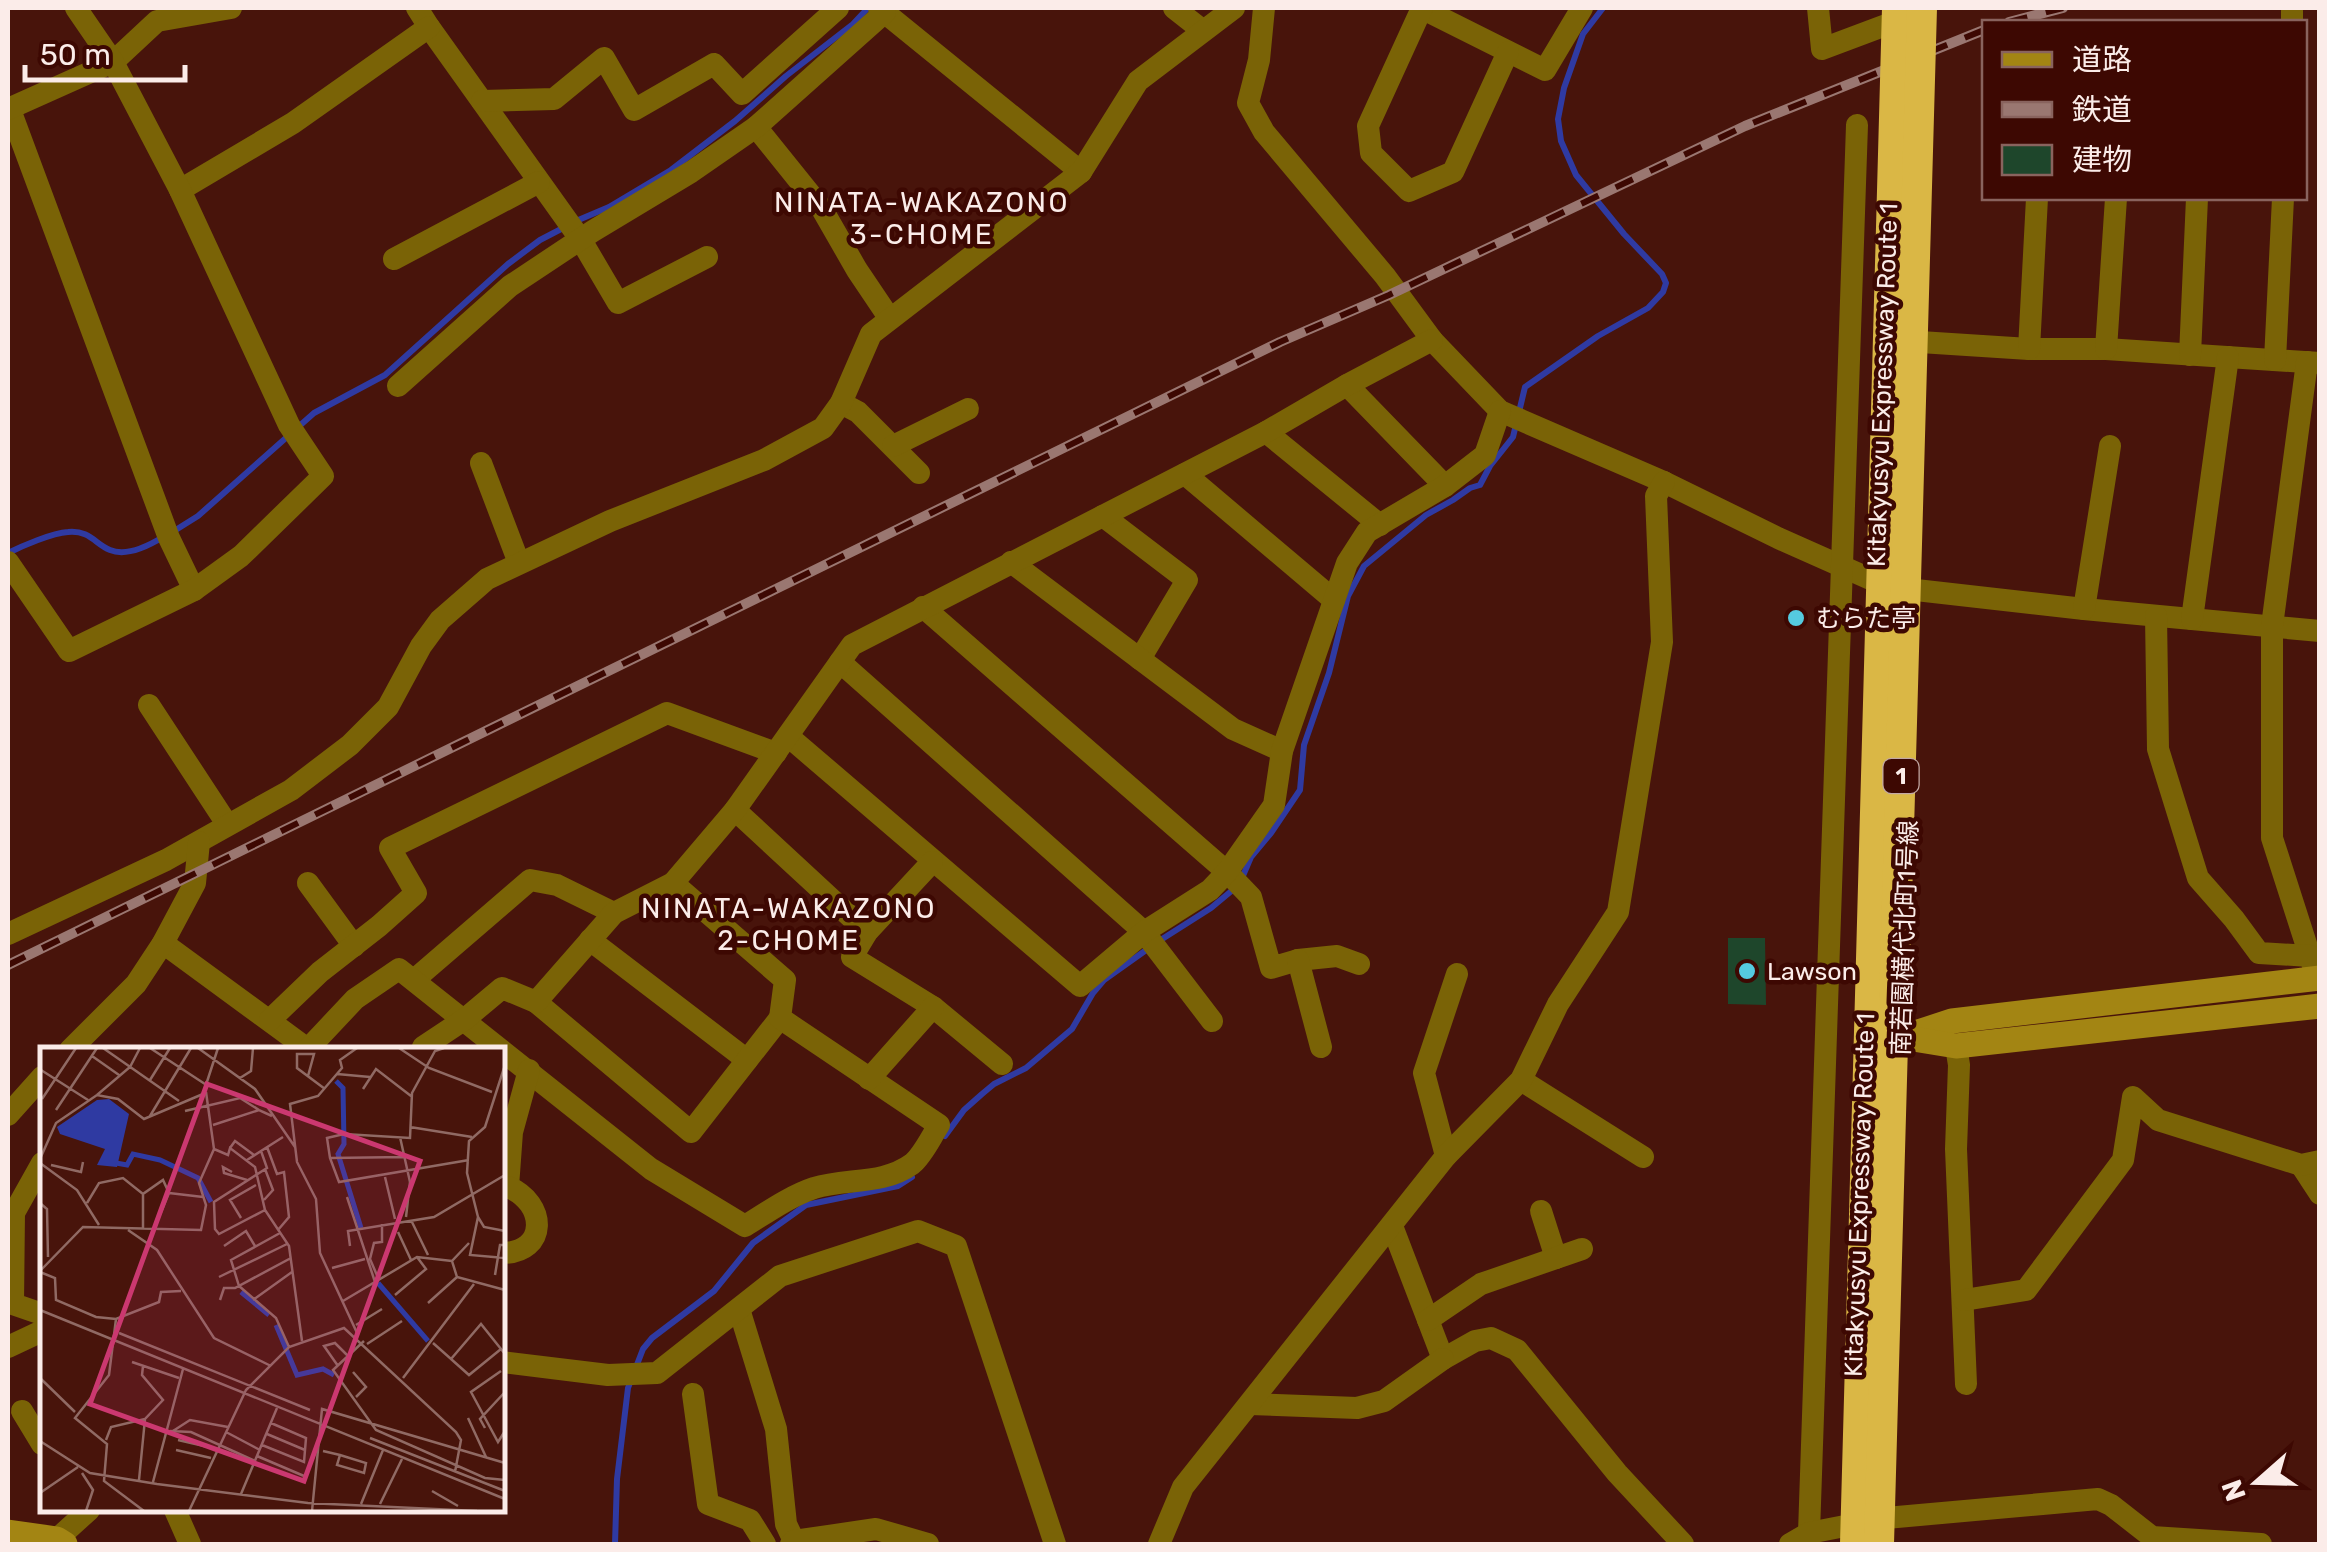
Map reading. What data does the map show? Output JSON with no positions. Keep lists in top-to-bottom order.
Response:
{
  "streets": {
    "highway": ["Kitakyusyu Expressway Route 1", "1"],
    "street": ["南若園横代北町1号線"]
  },
  "crossings": [
    ["Kitakyusyu Expressway Route 1", "南若園横代北町1号線"]
  ],
  "districts": ["NINATA-WAKAZONO 3-CHOME", "NINATA-WAKAZONO 2-CHOME"],
  "places": ["むらた亭", "Lawson"],
  "legend": ["道路", "鉄道", "建物"],
  "scale_bar": "50 m",
  "north": "left"
}
